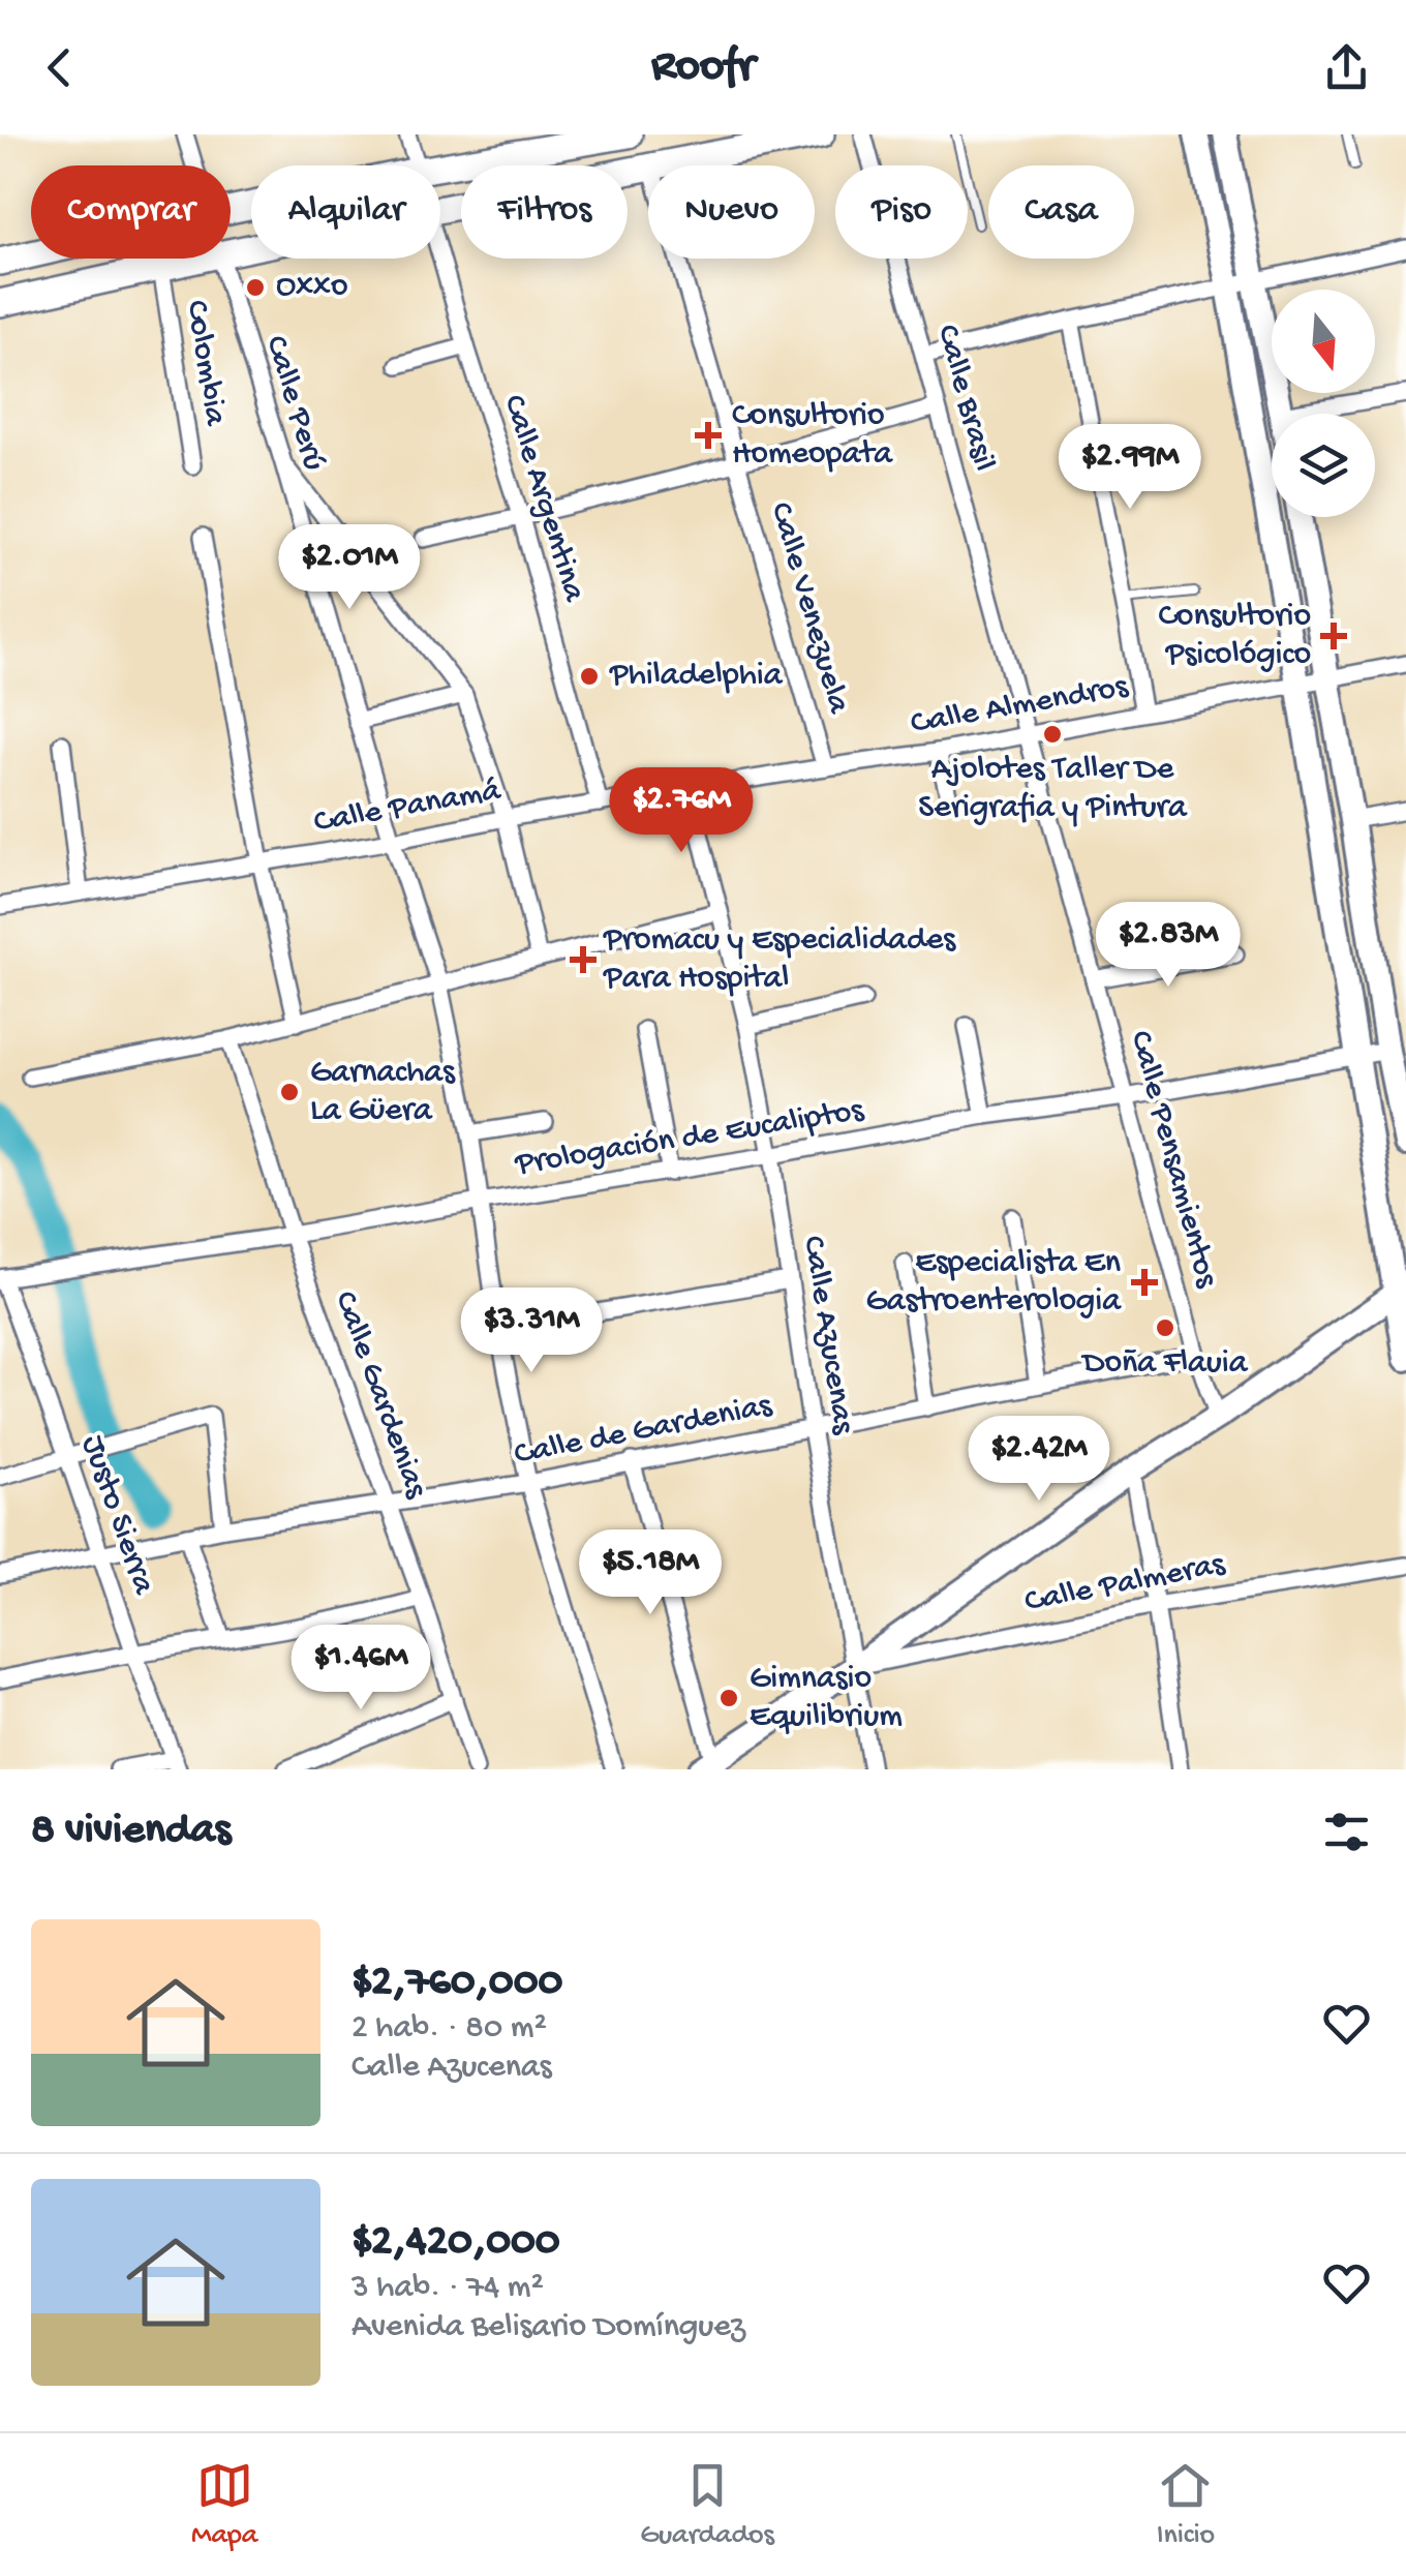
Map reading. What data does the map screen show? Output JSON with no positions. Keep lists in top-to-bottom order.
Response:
{
  "streets": {
    "street": [
      "Colombia",
      "Calle Brasil",
      "Calle Perú",
      "Calle Argentina",
      "Calle Venezuela",
      "Calle Almendros",
      "Calle Panamá",
      "Prologación de Eucaliptos",
      "Calle Pensamientos",
      "Calle Azucenas",
      "Calle Gardenias",
      "Calle de Gardenias",
      "Justo Sierra",
      "Calle Palmeras"
    ]
  },
  "crossings": [
    ["Calle Brasil", "Calle Almendros"],
    ["Calle Brasil", "Calle Pensamientos"],
    ["Calle Perú", "Calle Panamá"],
    ["Calle Perú", "Prologación de Eucaliptos"],
    ["Calle Perú", "Calle de Gardenias"],
    ["Calle Argentina", "Calle Panamá"],
    ["Calle Venezuela", "Calle Almendros"],
    ["Calle Venezuela", "Calle Panamá"],
    ["Calle Almendros", "Calle Panamá"],
    ["Calle Almendros", "Calle Pensamientos"],
    ["Calle Panamá", "Calle Azucenas"],
    ["Prologación de Eucaliptos", "Calle Pensamientos"],
    ["Prologación de Eucaliptos", "Calle Azucenas"],
    ["Prologación de Eucaliptos", "Calle Gardenias"],
    ["Prologación de Eucaliptos", "Justo Sierra"],
    ["Calle Pensamientos", "Calle de Gardenias"],
    ["Calle Azucenas", "Calle de Gardenias"],
    ["Calle Azucenas", "Calle Palmeras"],
    ["Calle Gardenias", "Calle de Gardenias"],
    ["Calle de Gardenias", "Justo Sierra"]
  ],
  "places": {
    "other": [
      "Oxxo",
      "Philadelphia",
      "Ajolotes Taller De Serigrafia y Pintura",
      "Garnachas La Güera",
      "Doña Flauia",
      "Gimnasio Equilibrium"
    ],
    "health": [
      "Consultorio Homeopata",
      "Consultorio Psicológico",
      "Promacu y Especialidades Para Hospital",
      "Especialista En Gastroenterologia"
    ]
  },
  "north": "bottom",
  "page": {
    "header": "Roofr",
    "chip": [
      "Comprar",
      "Alquilar",
      "Filtros",
      "Nuevo",
      "Piso",
      "Casa"
    ],
    "price": [
      "$2.99M",
      "$2.01M",
      "$2.76M",
      "$2.83M",
      "$3.31M",
      "$2.42M",
      "$5.18M",
      "$1.46M"
    ],
    "heading": "8 viviendas",
    "list": [
      {
        "name": "$2,760,000",
        "note": "2 hab. · 80 m² · Calle Azucenas"
      },
      {
        "name": "$2,420,000",
        "note": "3 hab. · 74 m² · Avenida Belisario Domínguez"
      }
    ],
    "tabs": ["Mapa", "Guardados", "Inicio"]
  }
}
